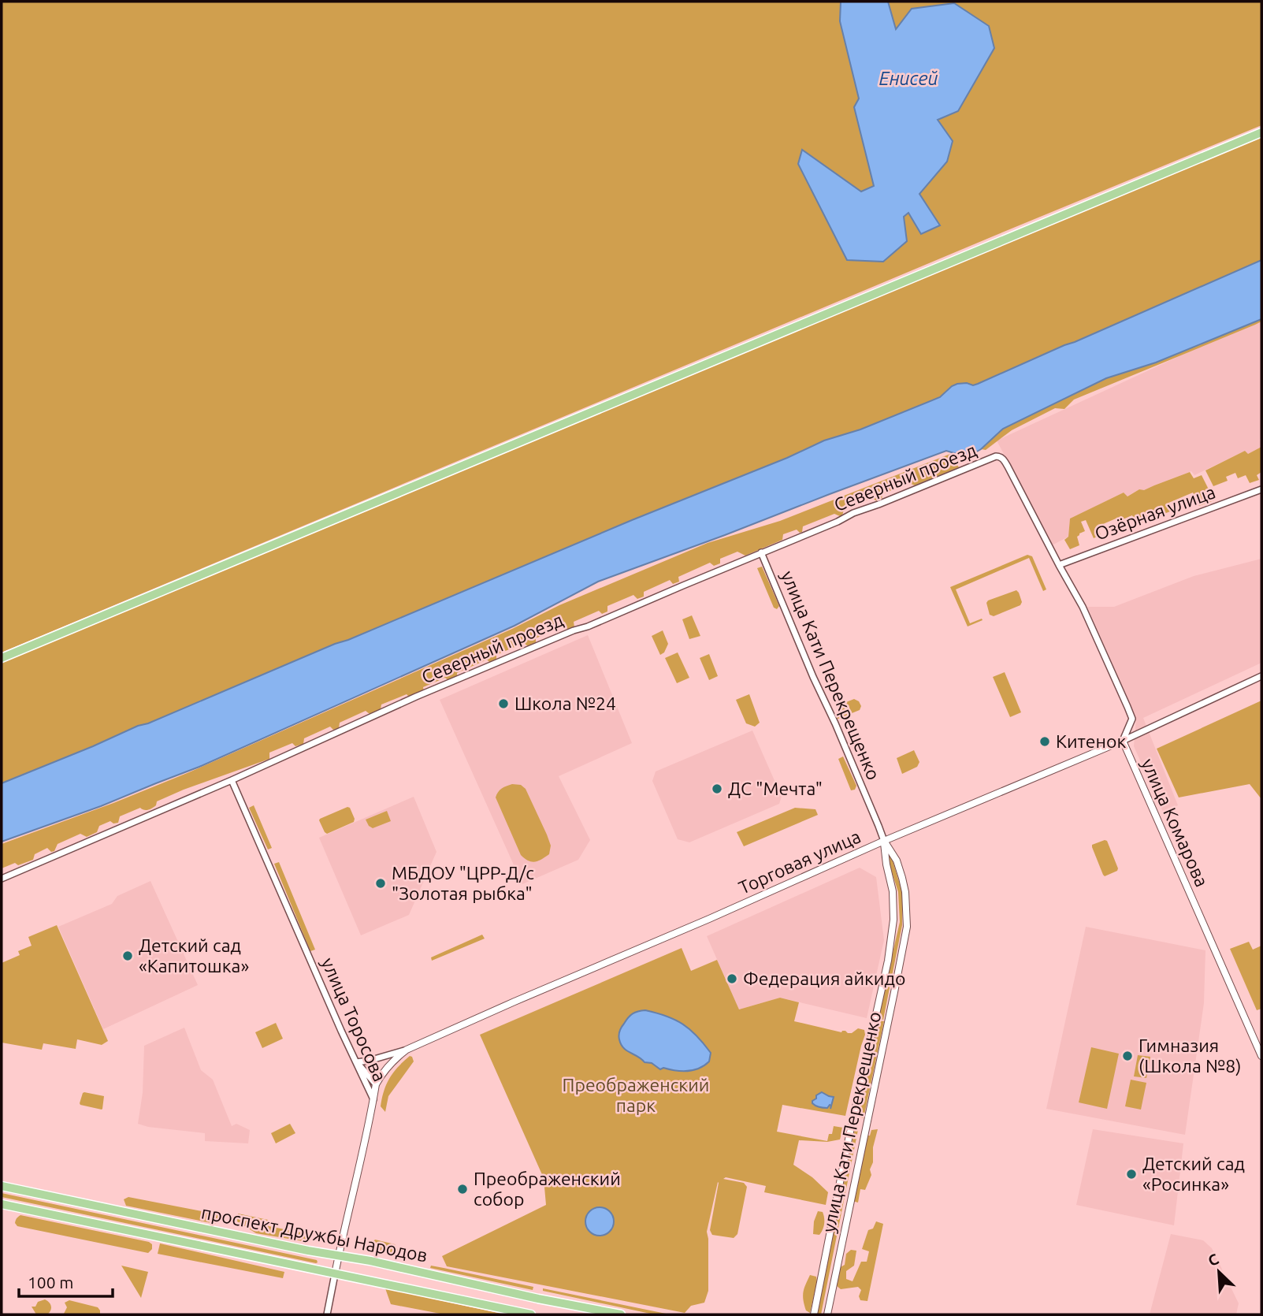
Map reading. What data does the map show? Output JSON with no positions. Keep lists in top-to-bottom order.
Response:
{
  "streets": {
    "main road": ["проспект Дружбы Народов"],
    "street": [
      "Северный проезд",
      "Озёрная улица",
      "улица Кати Перекрещенко",
      "улица Комарова",
      "Торговая улица",
      "улица Торосова"
    ]
  },
  "crossings": [
    ["Северный проезд", "Озёрная улица"],
    ["Северный проезд", "улица Кати Перекрещенко"],
    ["Северный проезд", "улица Торосова"],
    ["улица Кати Перекрещенко", "Торговая улица"],
    ["улица Комарова", "Торговая улица"],
    ["Торговая улица", "улица Торосова"],
    ["улица Торосова", "проспект Дружбы Народов"]
  ],
  "water": ["Енисей"],
  "parks": ["Преображенский парк"],
  "places": [
    "Школа №24",
    "Китенок",
    "ДС \"Мечта\"",
    "МБДОУ \"ЦРР-Д/с \"Золотая рыбка\"",
    "Детский сад «Капитошка»",
    "Федерация айкидо",
    "Гимназия (Школа №8)",
    "Детский сад «Росинка»",
    "Преображенский собор"
  ],
  "scale_bar": "100 m",
  "north": "top left"
}
